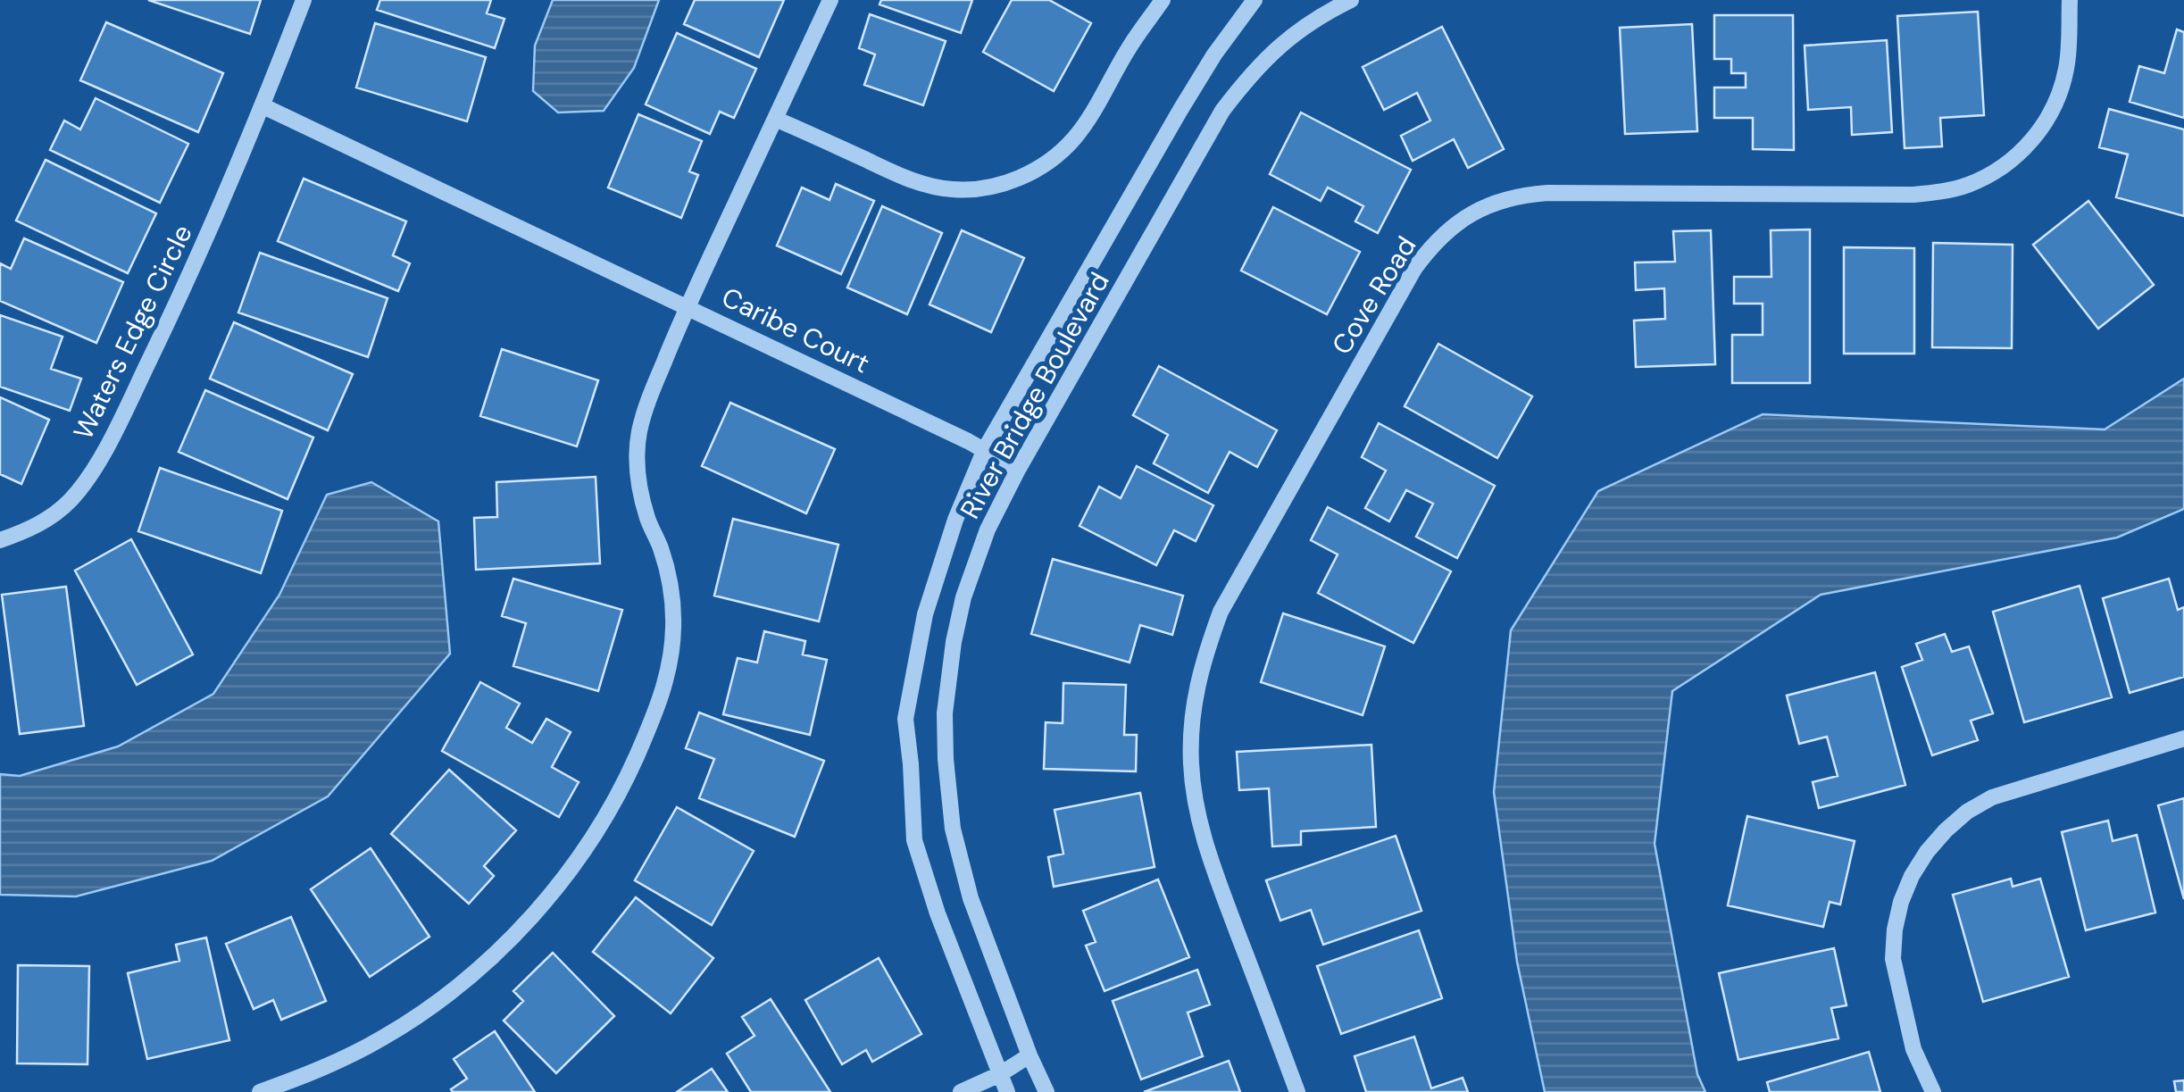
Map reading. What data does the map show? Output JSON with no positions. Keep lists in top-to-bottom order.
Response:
{
  "streets": {
    "street": [
      "Cove Road",
      "Caribe Court",
      "Waters Edge Circle",
      "River Bridge Boulevard"
    ]
  },
  "crossings": [
    ["Caribe Court", "River Bridge Boulevard"]
  ]
}
